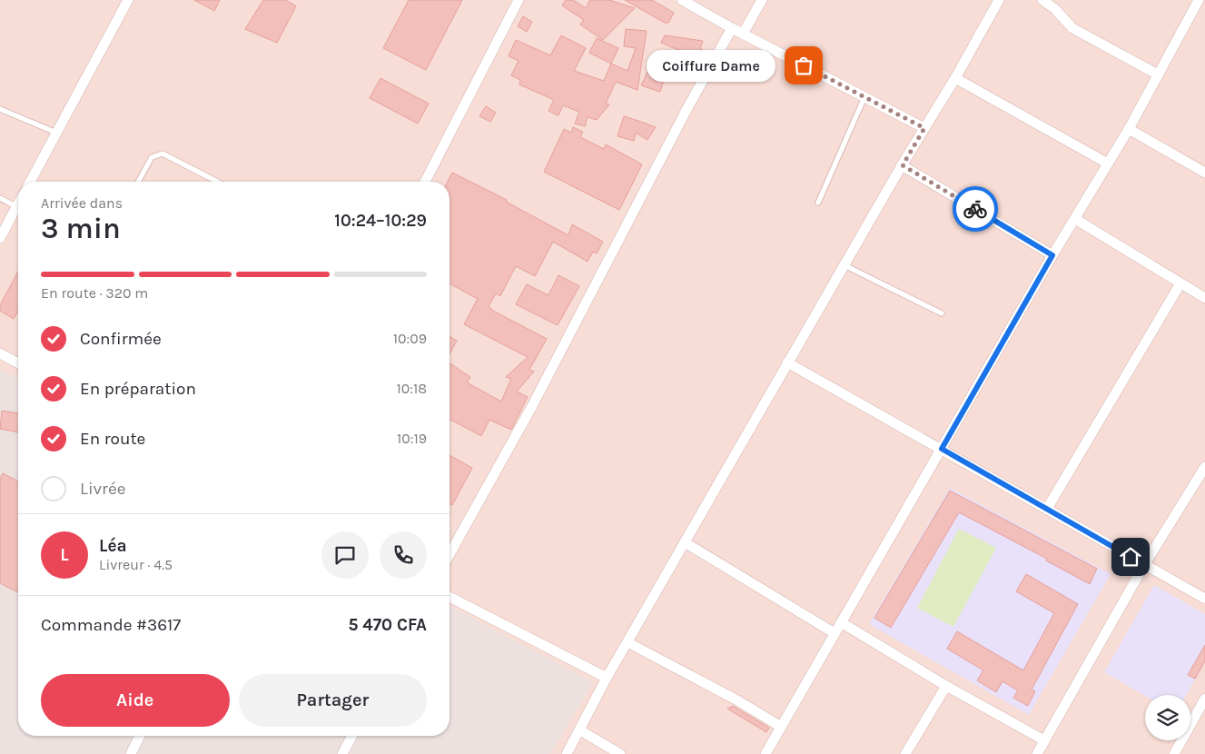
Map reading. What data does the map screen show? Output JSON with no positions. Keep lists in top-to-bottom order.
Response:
{
  "places": ["Coiffure Dame"],
  "page": {
    "bubble": "Coiffure Dame",
    "heading": ["3 min", "Arrivée dans", "10:24–10:29"],
    "panel": [
      "Léa",
      "Livreur · 4.5",
      "Commande #3617",
      "5 470 CFA"
    ],
    "bar": "En route · 320 m",
    "list": [
      ["Confirmée", "10:09"],
      ["En préparation", "10:18"],
      ["En route", "10:19"],
      "Livrée"
    ],
    "round": "L",
    "buttons": ["Aide", "Partager"]
  }
}
